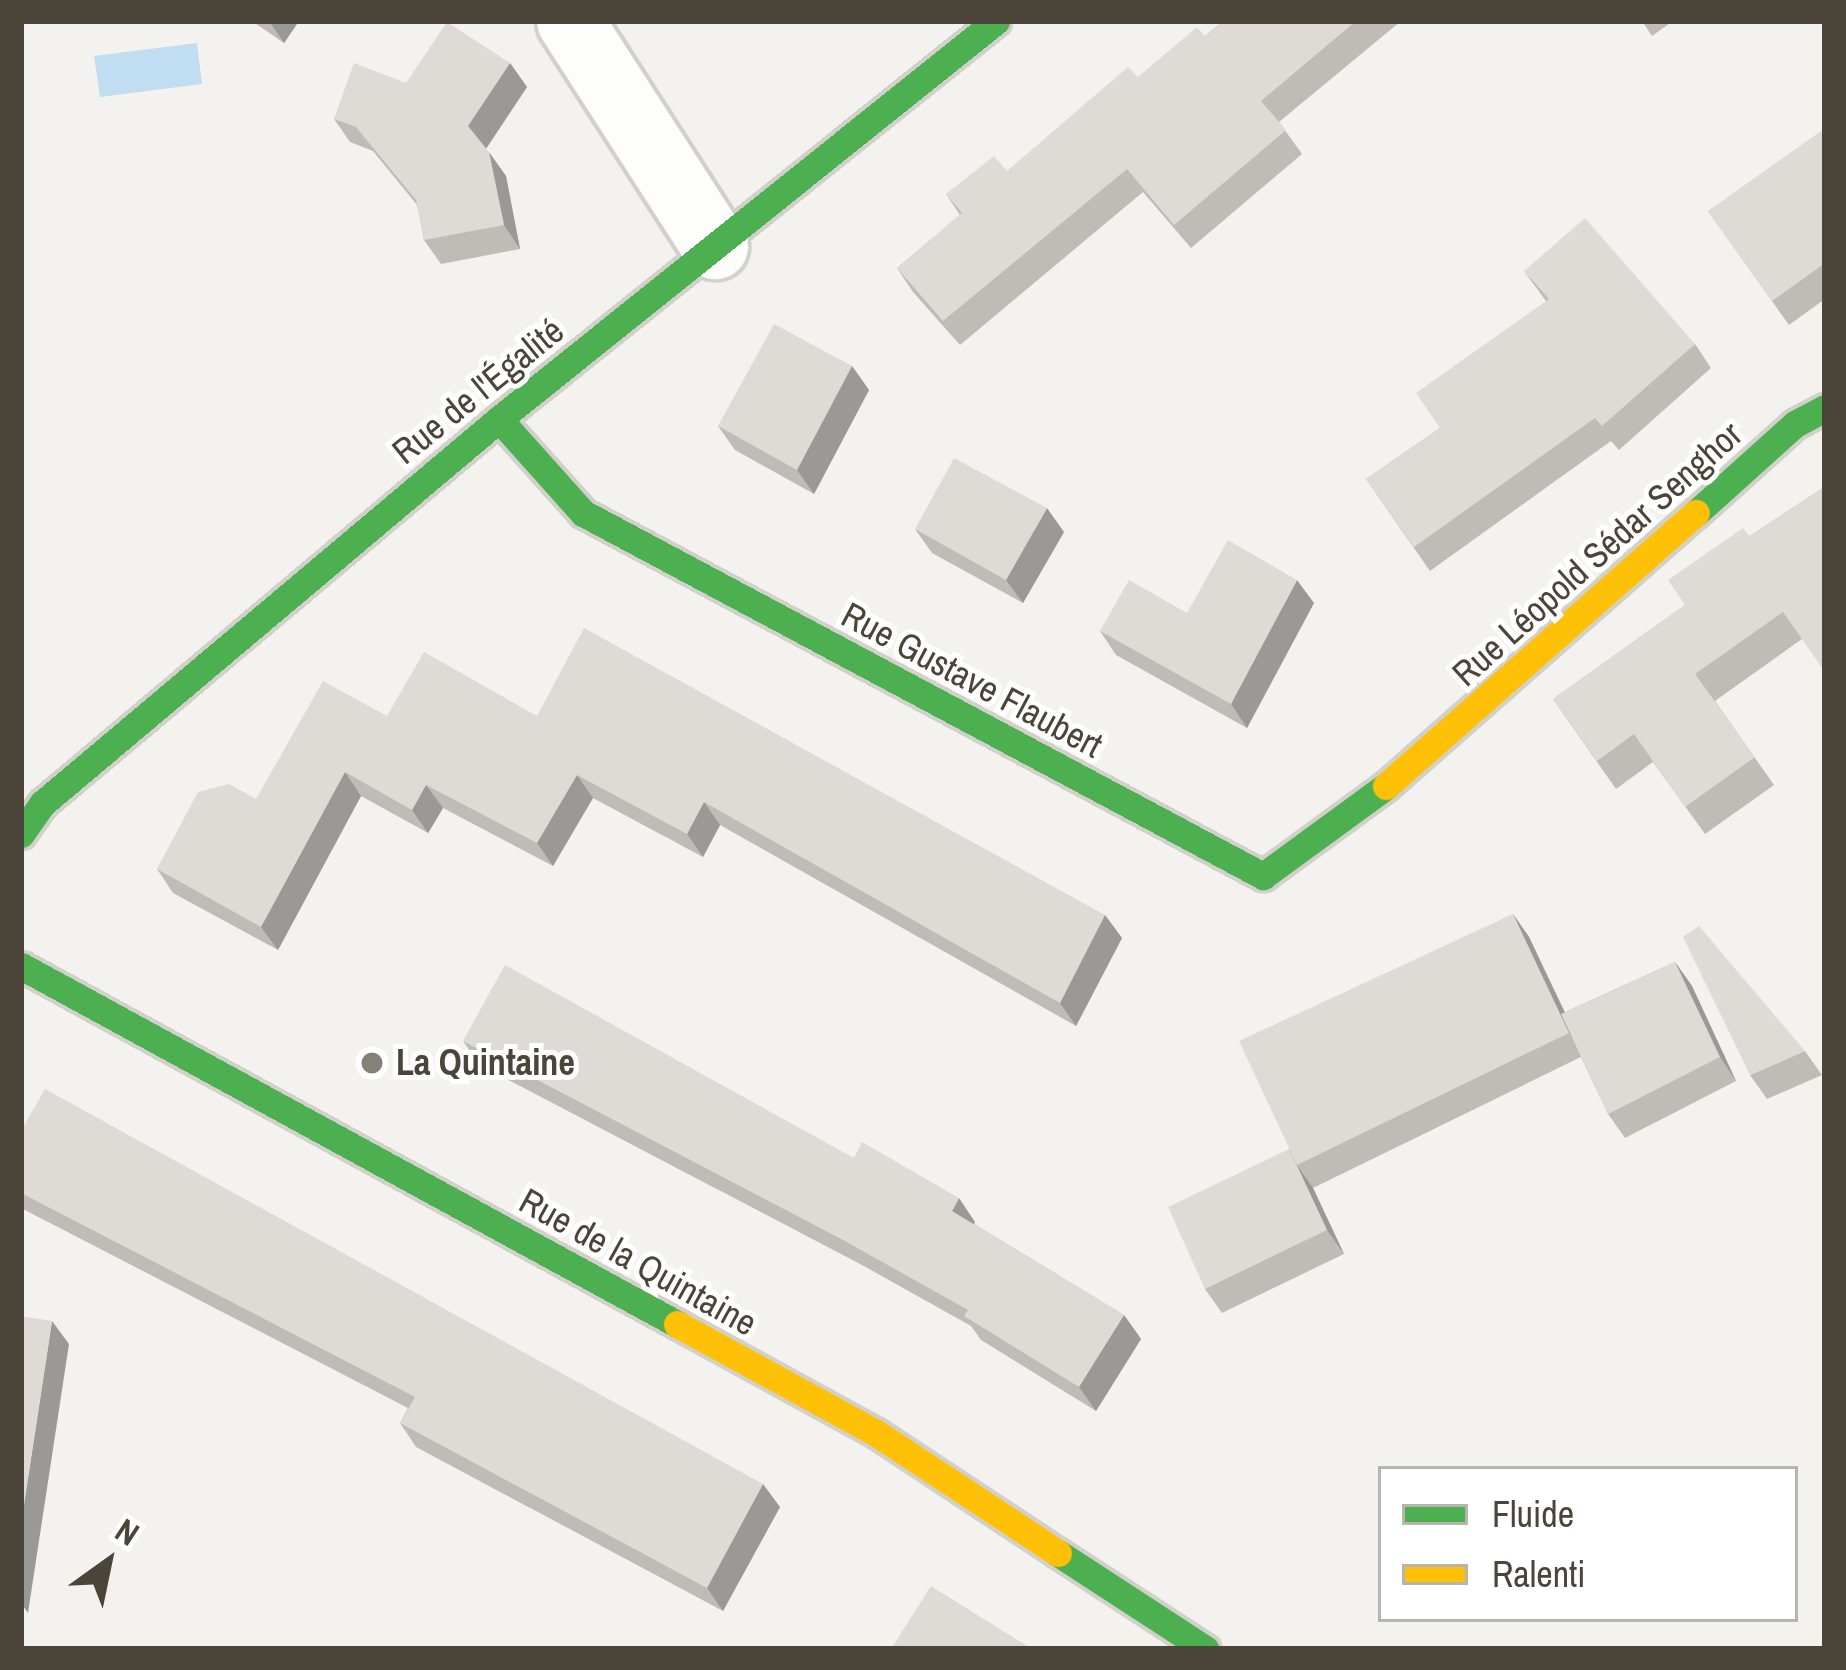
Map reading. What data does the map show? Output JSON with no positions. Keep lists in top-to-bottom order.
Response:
{
  "streets": {
    "street": [
      "Rue de l'Égalité",
      "Rue Léopold Sédar Senghor",
      "Rue Gustave Flaubert",
      "Rue de la Quintaine"
    ]
  },
  "crossings": [
    ["Rue de l'Égalité", "Rue Gustave Flaubert"],
    ["Rue Léopold Sédar Senghor", "Rue Gustave Flaubert"]
  ],
  "places": ["La Quintaine"],
  "legend": ["Fluide", "Ralenti"],
  "north": "top right"
}
